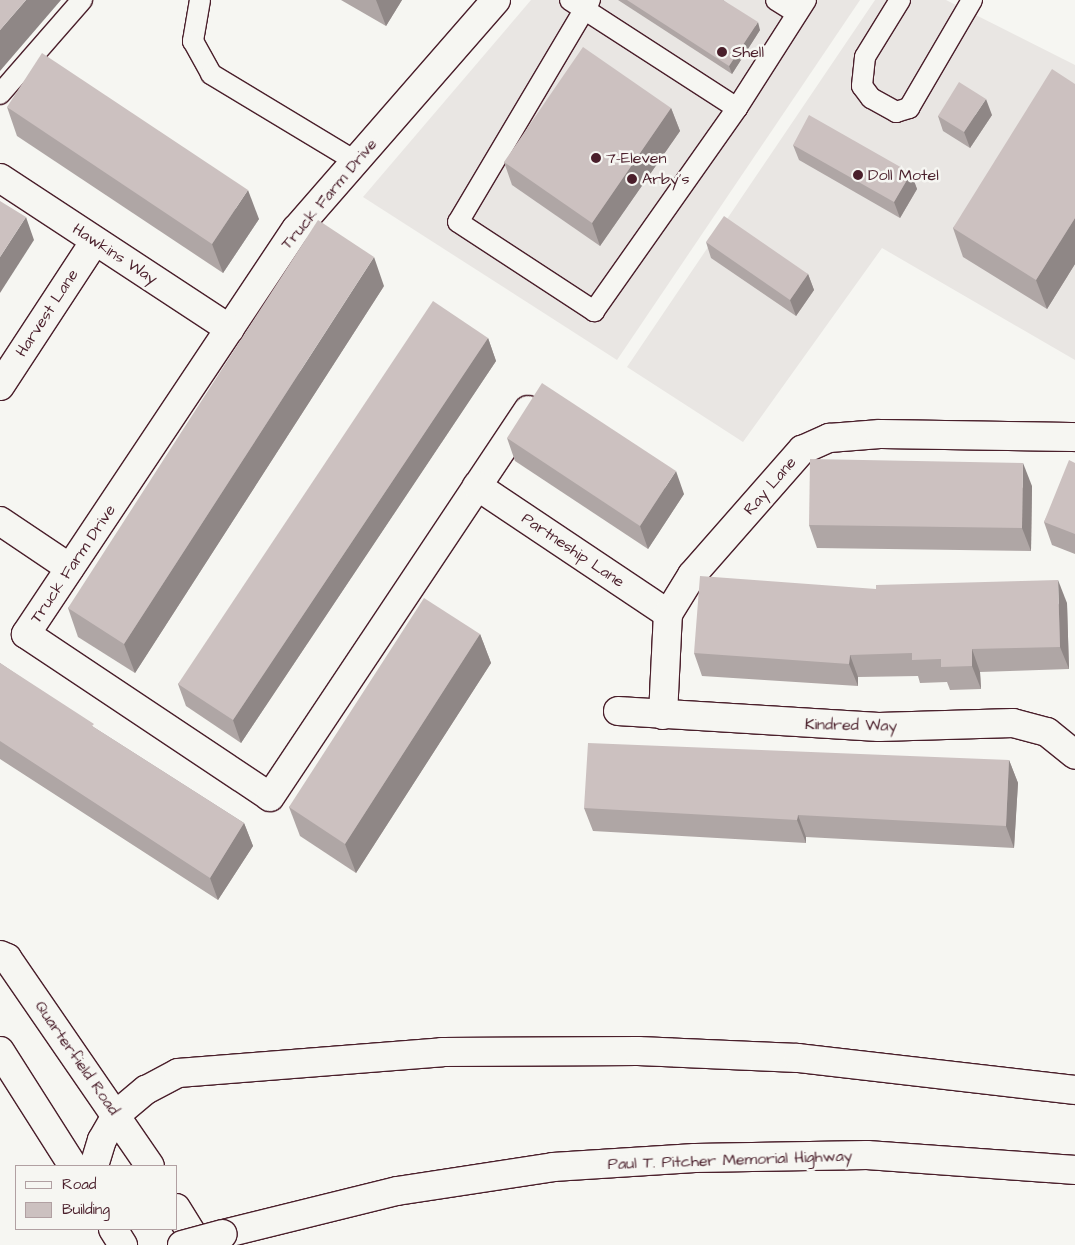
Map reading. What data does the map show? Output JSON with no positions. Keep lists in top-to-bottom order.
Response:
{
  "streets": {
    "main road": [
      "Truck Farm Drive",
      "Hawkins Way",
      "Harvest Lane",
      "Ray Lane",
      "Partneship Lane",
      "Kindred Way",
      "Quarterfield Road",
      "Paul T. Pitcher Memorial Highway"
    ]
  },
  "crossings": [
    ["Truck Farm Drive", "Hawkins Way"],
    ["Truck Farm Drive", "Partneship Lane"],
    ["Hawkins Way", "Harvest Lane"],
    ["Ray Lane", "Partneship Lane"],
    ["Ray Lane", "Kindred Way"]
  ],
  "places": [
    "Shell",
    "7-Eleven",
    "Doll Motel",
    "Arby's"
  ],
  "legend": ["Road", "Building"]
}
